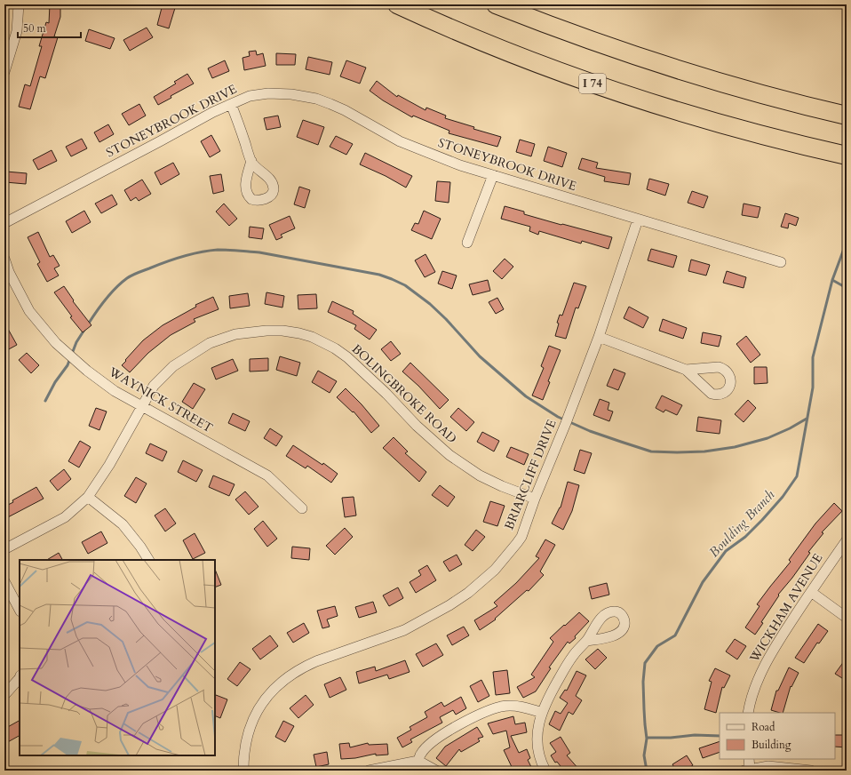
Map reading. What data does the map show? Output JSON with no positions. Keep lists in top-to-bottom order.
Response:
{
  "streets": {
    "highway": ["I 74"],
    "street": [
      "STONEYBROOK DRIVE",
      "BOLINGBROKE ROAD",
      "WAYNICK STREET",
      "BRIARCLIFF DRIVE",
      "WICKHAM AVENUE"
    ]
  },
  "crossings": [
    ["STONEYBROOK DRIVE", "BRIARCLIFF DRIVE"],
    ["BOLINGBROKE ROAD", "WAYNICK STREET"],
    ["BOLINGBROKE ROAD", "BRIARCLIFF DRIVE"]
  ],
  "water": ["Boulding Branch"],
  "legend": ["Road", "Building"],
  "scale_bar": "50 m"
}
